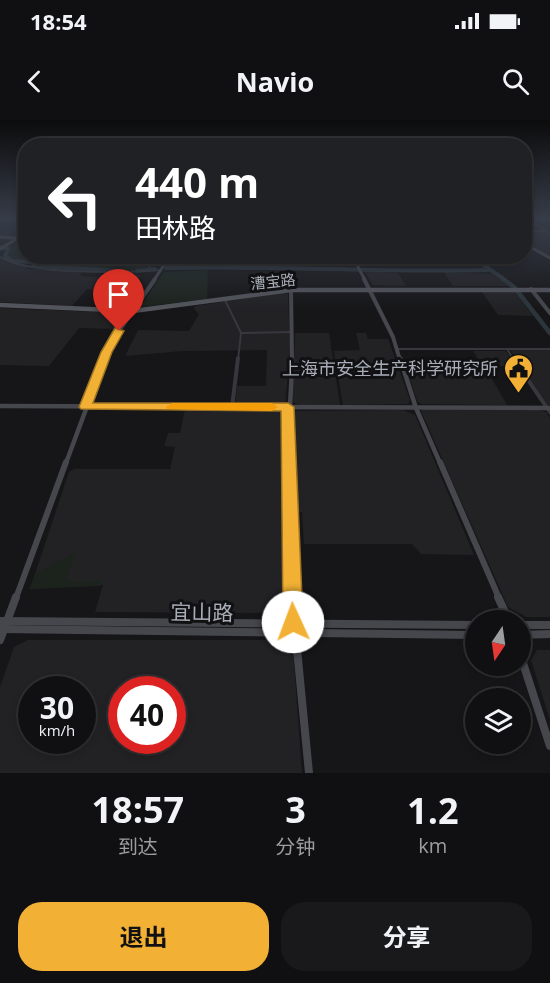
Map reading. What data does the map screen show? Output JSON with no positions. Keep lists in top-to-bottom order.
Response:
{
  "streets": {
    "main road": ["漕宝路", "宜山路"]
  },
  "places": {
    "public building": ["上海市安全生产科学研究所"]
  },
  "north": "bottom",
  "page": {
    "status": "18:54",
    "header": "Navio",
    "turn": ["440 m", "田林路"],
    "speed": "30 km/h",
    "limit": "40",
    "eta": [
      "18:57",
      "到达",
      "3",
      "分钟",
      "1.2",
      "km"
    ],
    "buttons": ["退出", "分享"]
  }
}
